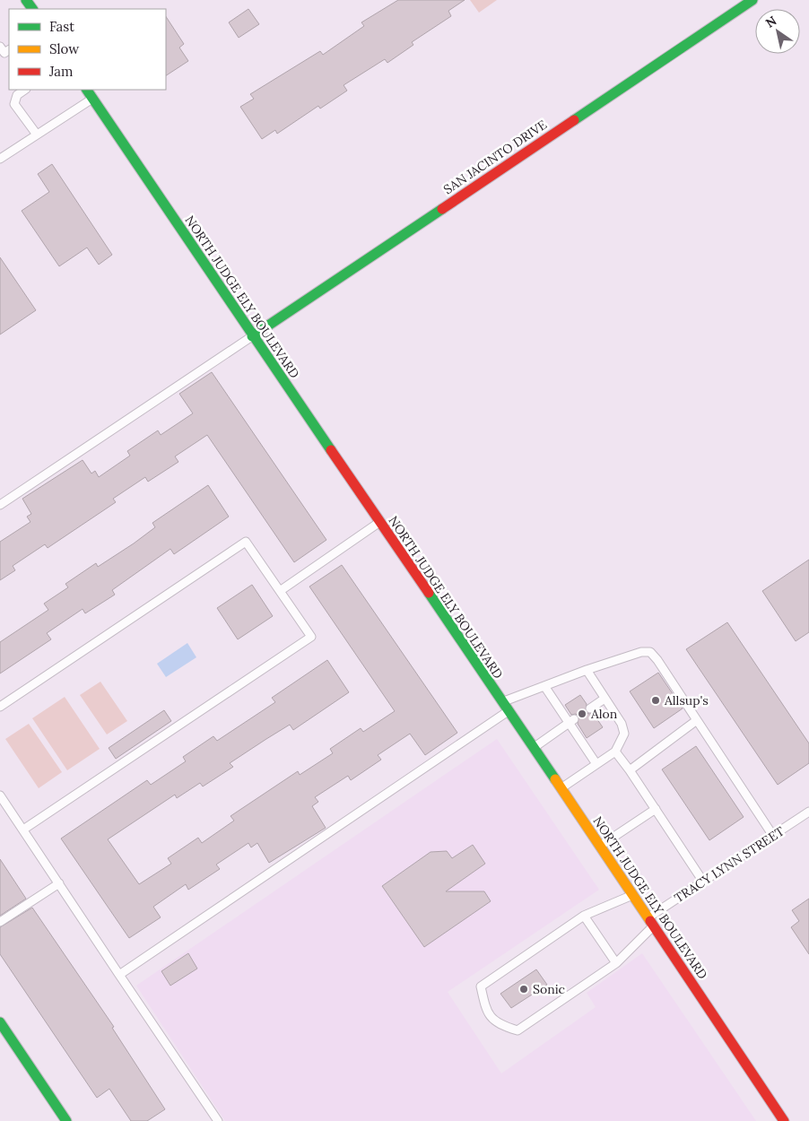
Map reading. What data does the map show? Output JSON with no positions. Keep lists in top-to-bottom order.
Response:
{
  "streets": {
    "main road": ["SAN JACINTO DRIVE", "NORTH JUDGE ELY BOULEVARD"],
    "lane": ["TRACY LYNN STREET"]
  },
  "crossings": [
    ["SAN JACINTO DRIVE", "NORTH JUDGE ELY BOULEVARD"],
    ["NORTH JUDGE ELY BOULEVARD", "TRACY LYNN STREET"]
  ],
  "places": ["Allsup's", "Alon", "Sonic"],
  "legend": ["Fast", "Slow", "Jam"],
  "north": "top left"
}
